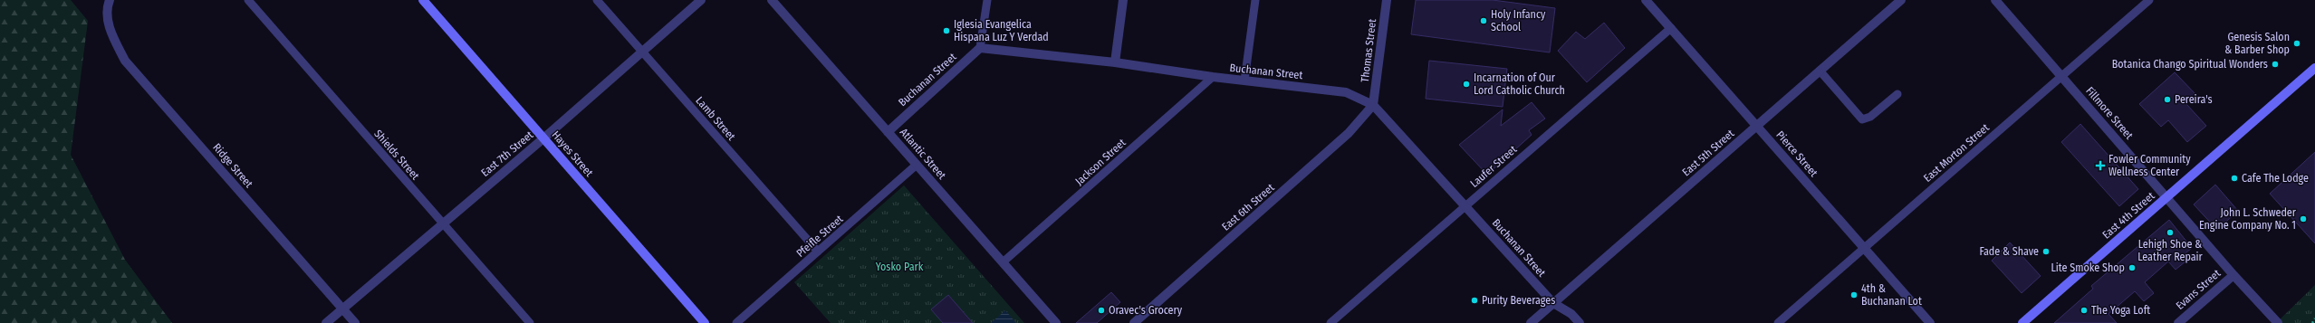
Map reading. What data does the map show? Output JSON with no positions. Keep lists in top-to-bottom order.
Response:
{
  "streets": {
    "street": [
      "Thomas Street",
      "Buchanan Street",
      "Fillmore Street",
      "East 5th Street",
      "East 7th Street",
      "Hayes Street",
      "Atlantic Street",
      "Pierce Street",
      "Ridge Street",
      "East 6th Street",
      "East 4th Street",
      "Evans Street"
    ],
    "lane": [
      "Lamb Street",
      "East Morton Street",
      "Shields Street",
      "Jackson Street",
      "Laufer Street",
      "Pfeifle Street"
    ]
  },
  "crossings": [
    ["Thomas Street", "Buchanan Street"],
    ["Thomas Street", "East 6th Street"],
    ["Buchanan Street", "East 5th Street"],
    ["Buchanan Street", "Atlantic Street"],
    ["Buchanan Street", "Jackson Street"],
    ["Buchanan Street", "Laufer Street"],
    ["Buchanan Street", "East 6th Street"],
    ["Fillmore Street", "East Morton Street"],
    ["Fillmore Street", "East 4th Street"],
    ["Fillmore Street", "Evans Street"],
    ["Lamb Street", "East 7th Street"],
    ["Lamb Street", "Pfeifle Street"],
    ["East 5th Street", "Pierce Street"],
    ["East Morton Street", "Pierce Street"],
    ["East 7th Street", "Hayes Street"],
    ["East 7th Street", "Shields Street"],
    ["East 7th Street", "Ridge Street"],
    ["Atlantic Street", "Jackson Street"],
    ["Atlantic Street", "Pfeifle Street"],
    ["Pierce Street", "Laufer Street"]
  ],
  "parks": ["Yosko Park"],
  "places": {
    "other": [
      "Holy Infancy School",
      "Iglesia Evangelica Hispana Luz Y Verdad",
      "Genesis Salon & Barber Shop",
      "Botanica Chango Spiritual Wonders",
      "Incarnation of Our Lord Catholic Church",
      "Pereira's",
      "Cafe The Lodge",
      "John L. Schweder Engine Company No. 1",
      "Lehigh Shoe & Leather Repair",
      "Fade & Shave",
      "Lite Smoke Shop",
      "4th & Buchanan Lot",
      "Purity Beverages",
      "Oravec's Grocery",
      "The Yoga Loft"
    ],
    "health": ["Fowler Community Wellness Center"]
  }
}
